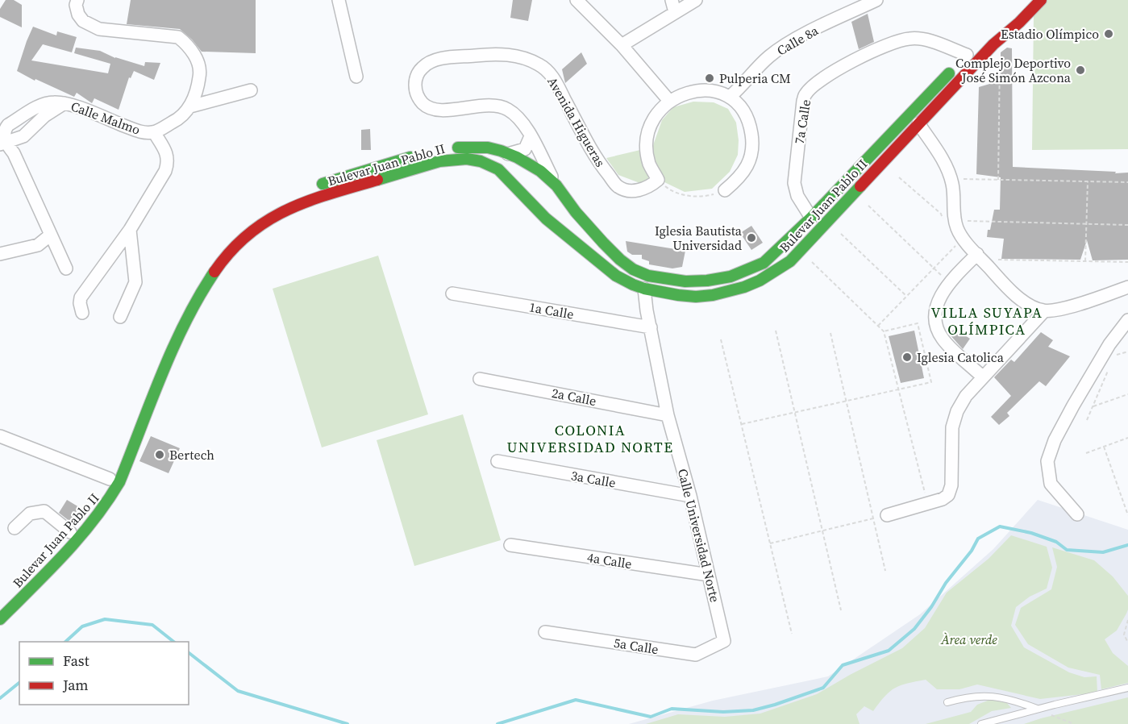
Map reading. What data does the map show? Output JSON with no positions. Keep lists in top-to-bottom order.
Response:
{
  "streets": {
    "main road": ["Bulevar Juan Pablo II"],
    "street": [
      "Calle 8a",
      "Calle Malmo",
      "Avenida Higueras",
      "7a Calle",
      "1a Calle",
      "2a Calle",
      "3a Calle",
      "Calle Universidad Norte",
      "4a Calle",
      "5a Calle"
    ]
  },
  "crossings": [
    ["Calle 8a", "Avenida Higueras"],
    ["Avenida Higueras", "Bulevar Juan Pablo II"],
    ["7a Calle", "Bulevar Juan Pablo II"],
    ["Bulevar Juan Pablo II", "Calle Universidad Norte"],
    ["1a Calle", "Calle Universidad Norte"],
    ["2a Calle", "Calle Universidad Norte"],
    ["3a Calle", "Calle Universidad Norte"],
    ["Calle Universidad Norte", "4a Calle"],
    ["Calle Universidad Norte", "5a Calle"]
  ],
  "districts": ["VILLA SUYAPA OLÍMPICA", "COLONIA UNIVERSIDAD NORTE"],
  "parks": ["Àrea verde"],
  "places": [
    "Estadio Olímpico",
    "Complejo Deportivo José Simón Azcona",
    "Pulperia CM",
    "Iglesia Bautista Universidad",
    "Iglesia Catolica",
    "Bertech"
  ],
  "legend": ["Fast", "Jam"]
}
